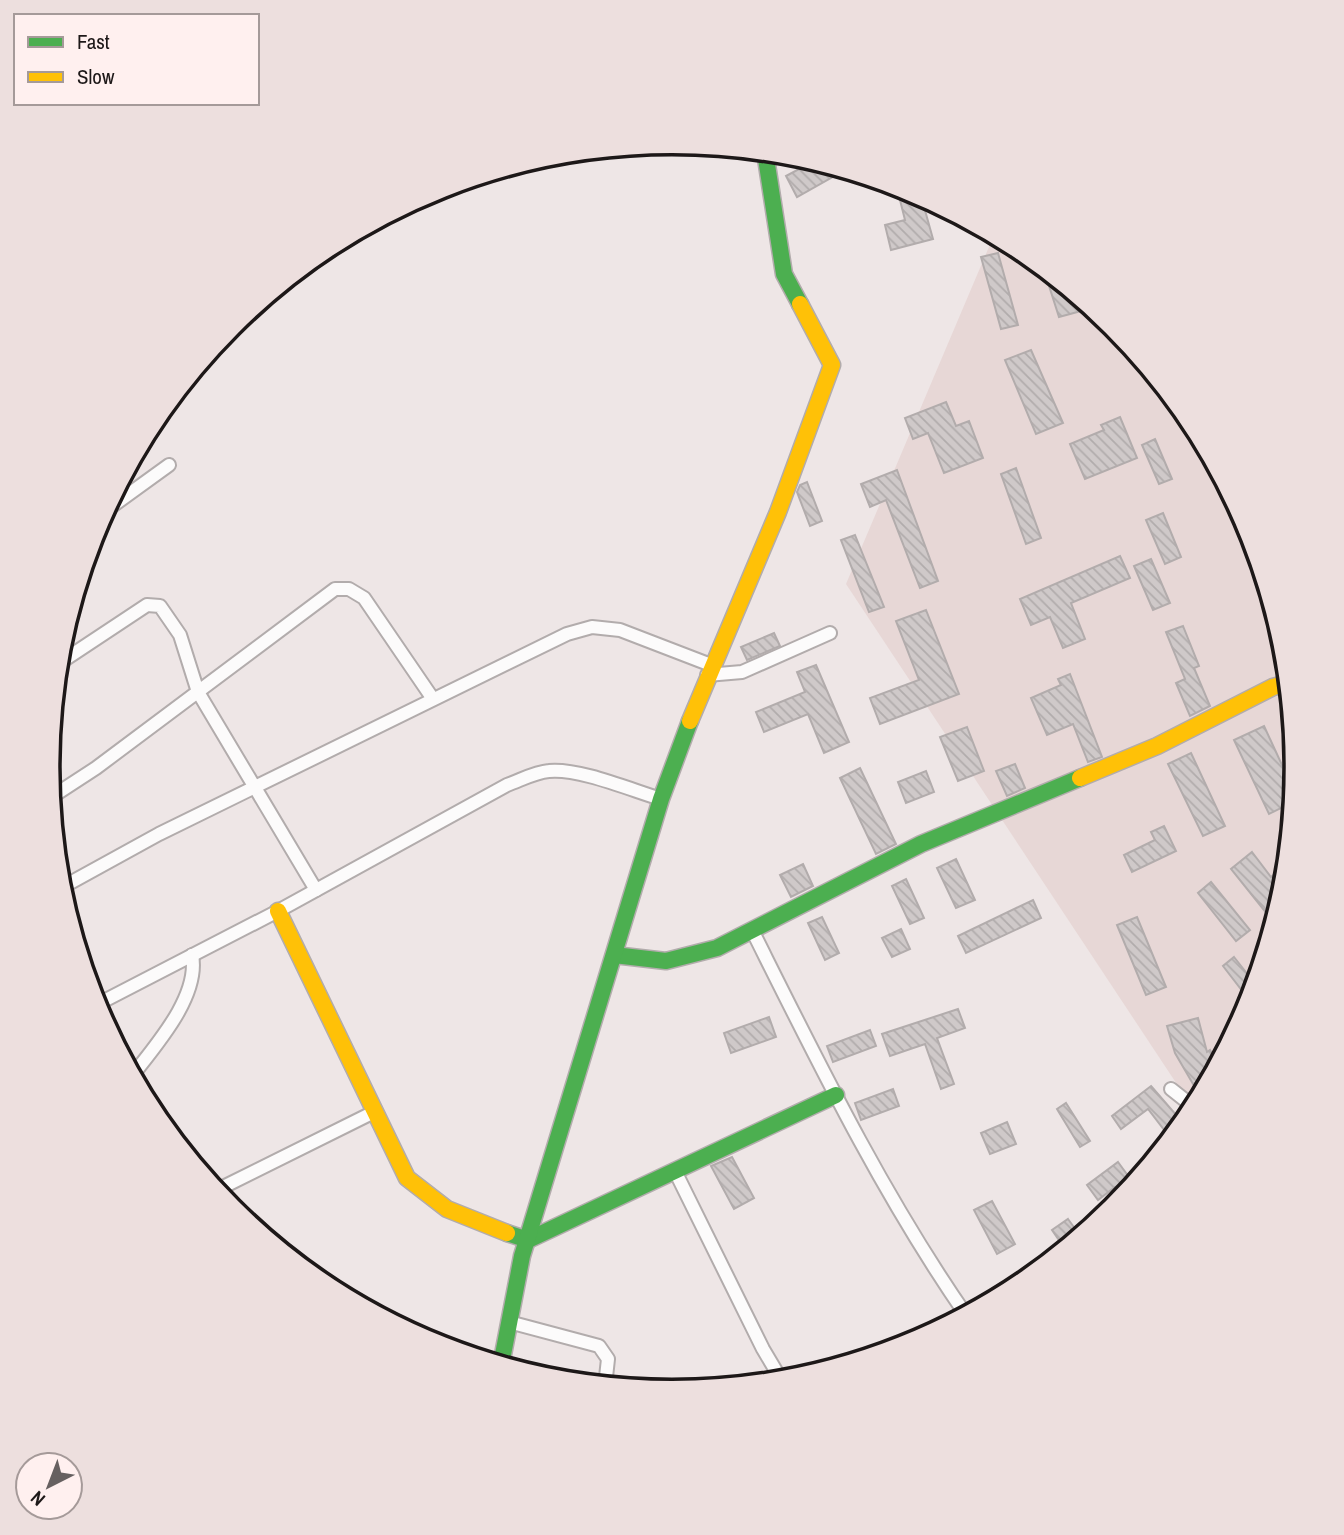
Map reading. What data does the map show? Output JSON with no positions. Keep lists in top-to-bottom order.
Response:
{
  "legend": ["Fast", "Slow"],
  "north": "bottom left"
}
